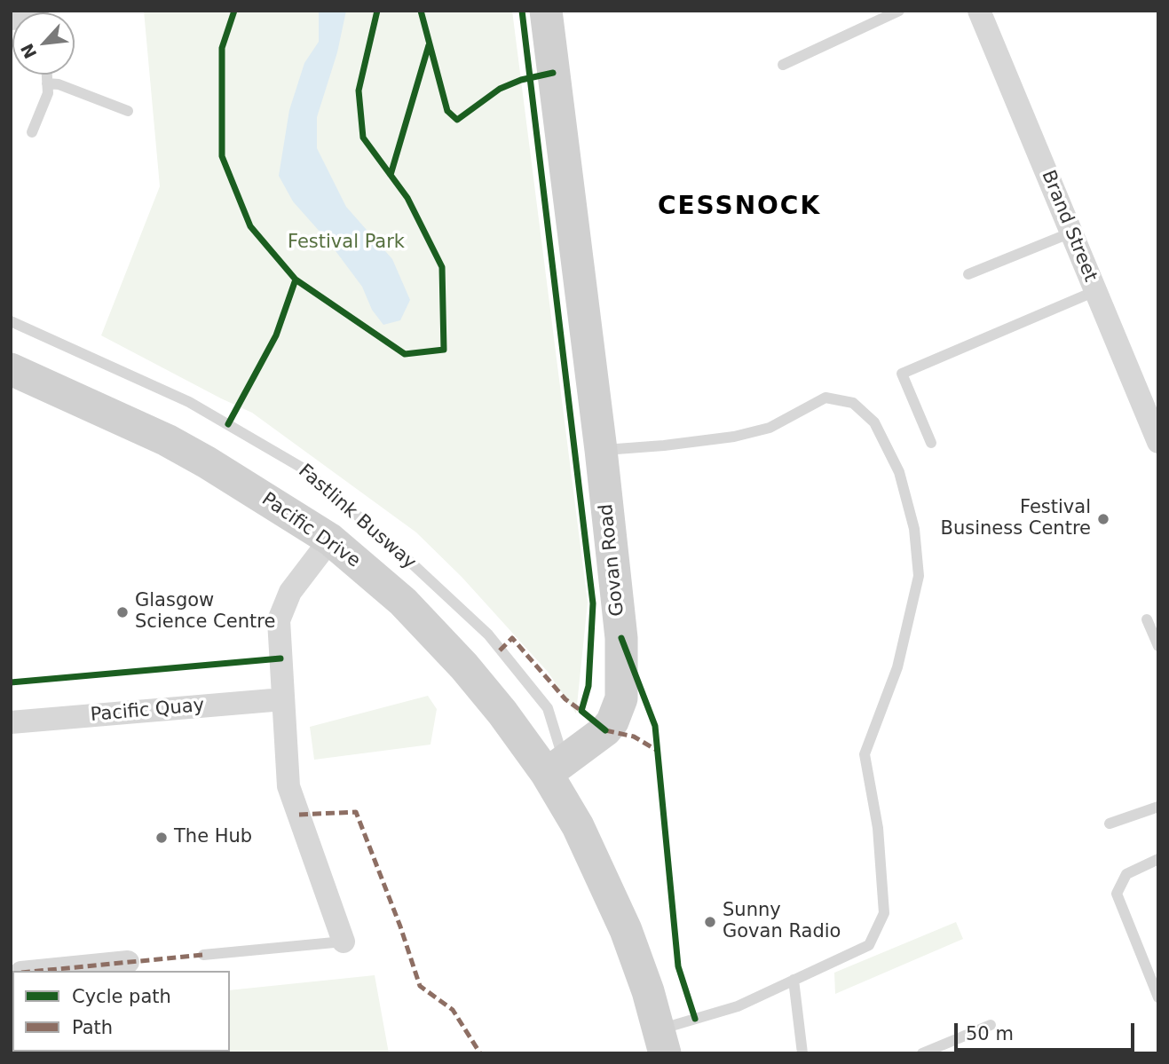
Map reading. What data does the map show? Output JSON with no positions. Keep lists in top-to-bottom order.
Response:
{
  "streets": {
    "street": [
      "Brand Street",
      "Pacific Drive",
      "Govan Road",
      "Pacific Quay"
    ],
    "lane": ["Fastlink Busway"]
  },
  "crossings": [
    ["Fastlink Busway", "Pacific Drive"],
    ["Fastlink Busway", "Govan Road"],
    ["Pacific Drive", "Govan Road"]
  ],
  "districts": ["CESSNOCK"],
  "parks": ["Festival Park"],
  "places": [
    "Festival Business Centre",
    "Glasgow Science Centre",
    "The Hub",
    "Sunny Govan Radio"
  ],
  "legend": ["Cycle path", "Path"],
  "scale_bar": "50 m",
  "north": "bottom left"
}
